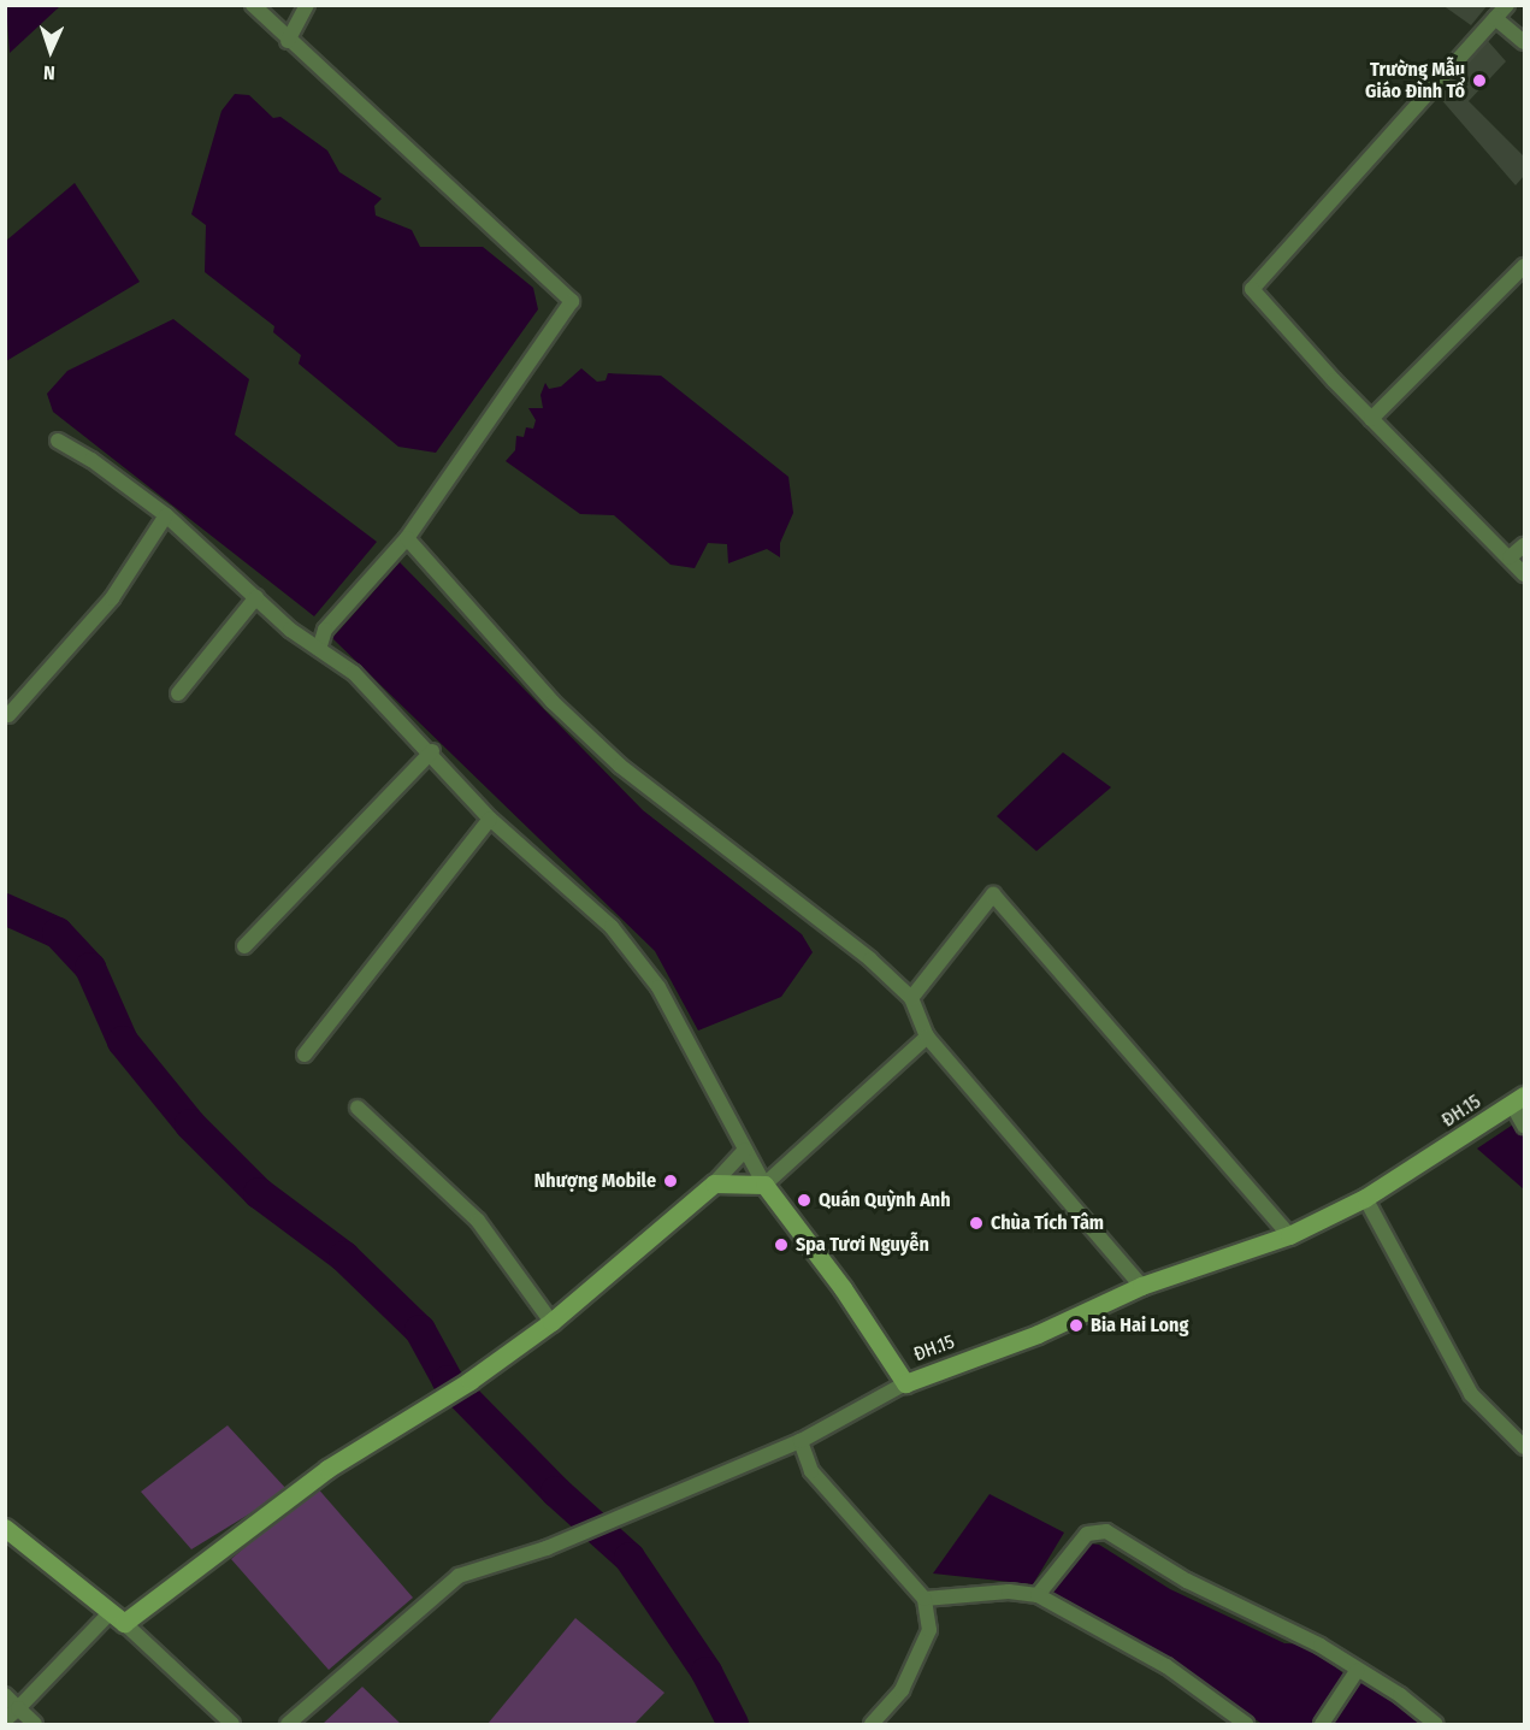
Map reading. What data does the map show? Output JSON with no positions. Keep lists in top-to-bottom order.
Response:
{
  "streets": {
    "main road": ["ĐH.15"]
  },
  "places": [
    "Trường Mẫu Giáo Đình Tổ",
    "Nhượng Mobile",
    "Quán Quỳnh Anh",
    "Chùa Tích Tâm",
    "Spa Tươi Nguyễn",
    "Bia Hai Long"
  ],
  "north": "bottom"
}
